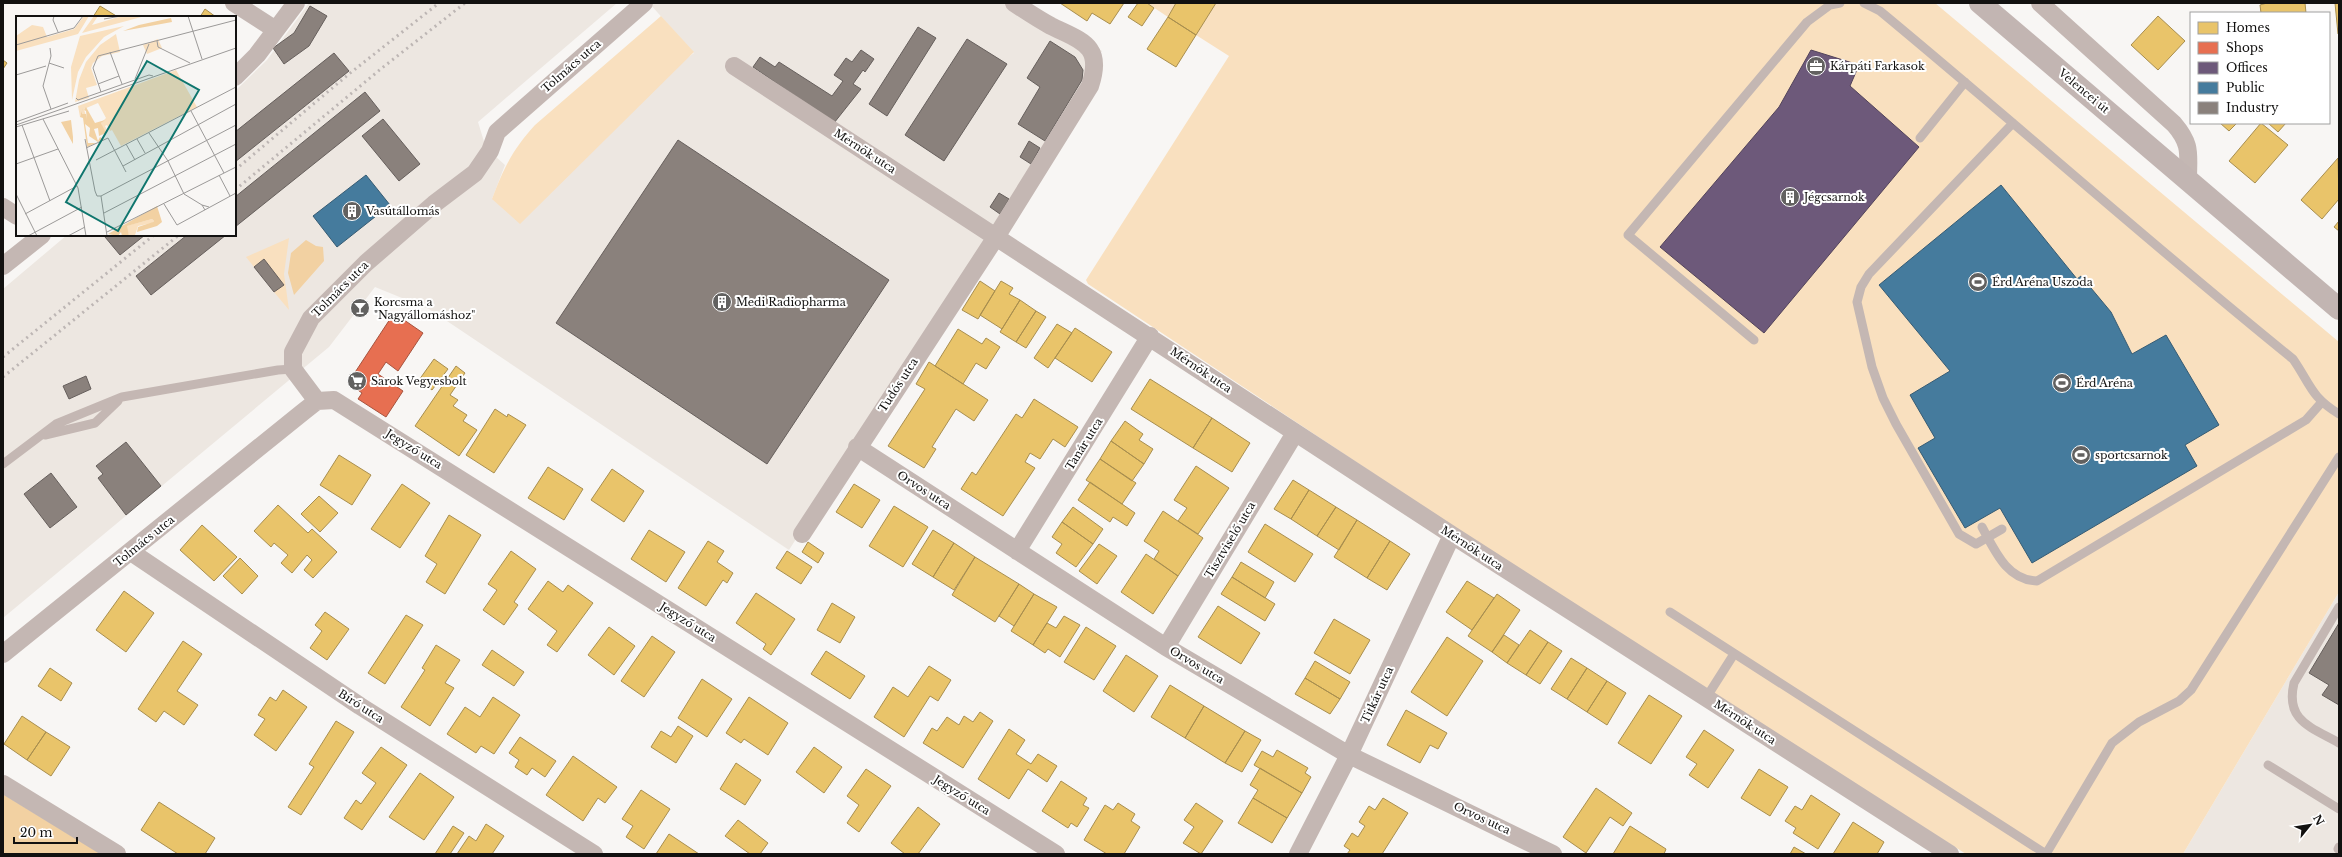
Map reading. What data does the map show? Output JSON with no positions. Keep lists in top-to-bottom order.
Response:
{
  "streets": {
    "main road": ["Velencei út"],
    "street": [
      "Tolmács utca",
      "Mérnök utca",
      "Tudós utca",
      "Tanár utca",
      "Jegyző utca",
      "Orvos utca",
      "Tisztviselő utca",
      "Titkár utca",
      "Bíró utca"
    ]
  },
  "crossings": [
    ["Tolmács utca", "Jegyző utca"],
    ["Tolmács utca", "Bíró utca"],
    ["Mérnök utca", "Tudós utca"],
    ["Mérnök utca", "Tanár utca"],
    ["Mérnök utca", "Tisztviselő utca"],
    ["Mérnök utca", "Titkár utca"],
    ["Tudós utca", "Orvos utca"],
    ["Tanár utca", "Orvos utca"],
    ["Orvos utca", "Tisztviselő utca"],
    ["Orvos utca", "Titkár utca"]
  ],
  "places": {
    "office": ["Kárpáti Farkasok"],
    "building": ["Jégcsarnok", "Vasútállomás", "Medi Radiopharma"],
    "sports": ["Érd Aréna Uszoda", "Érd Aréna", "sportcsarnok"],
    "bar": ["Korcsma a \"Nagyállomáshoz\""],
    "supermarket": ["Sarok Vegyesbolt"]
  },
  "legend": [
    "Homes",
    "Shops",
    "Offices",
    "Public",
    "Industry"
  ],
  "scale_bar": "20 m",
  "north": "top right"
}
